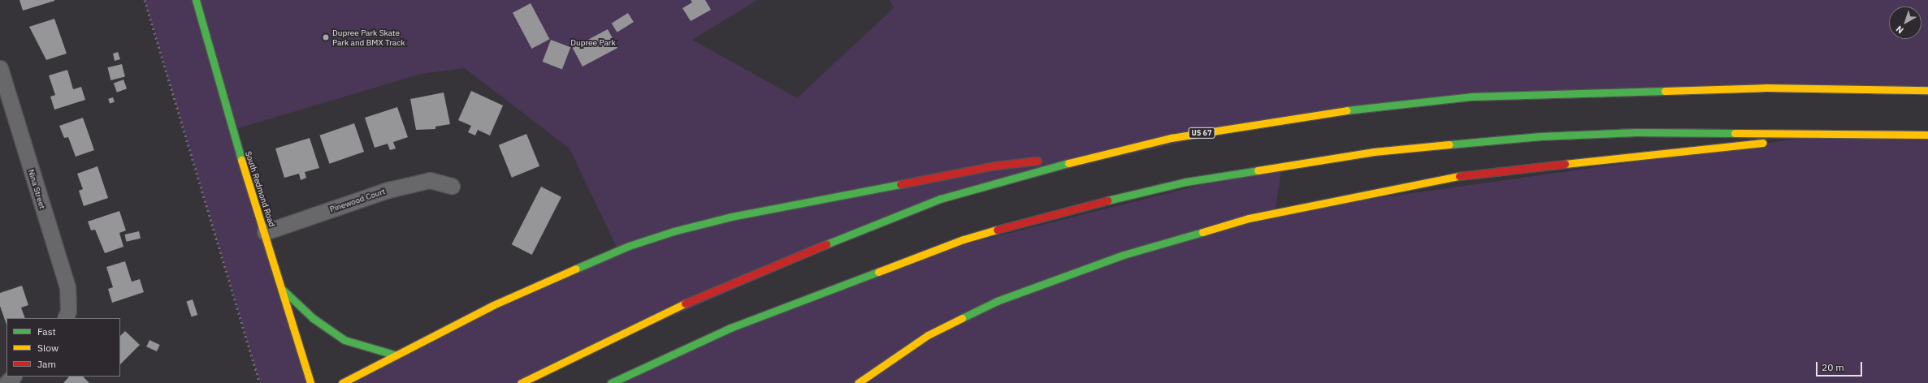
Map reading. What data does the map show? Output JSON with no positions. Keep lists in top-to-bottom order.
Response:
{
  "streets": {
    "main road": ["US 67", "South Redmond Road"],
    "street": ["Nina Street", "Pinewood Court"]
  },
  "crossings": [
    ["South Redmond Road", "Pinewood Court"]
  ],
  "parks": ["Dupree Park"],
  "places": ["Dupree Park Skate Park and BMX Track"],
  "legend": ["Fast", "Slow", "Jam"],
  "scale_bar": "20 m",
  "north": "bottom left"
}
